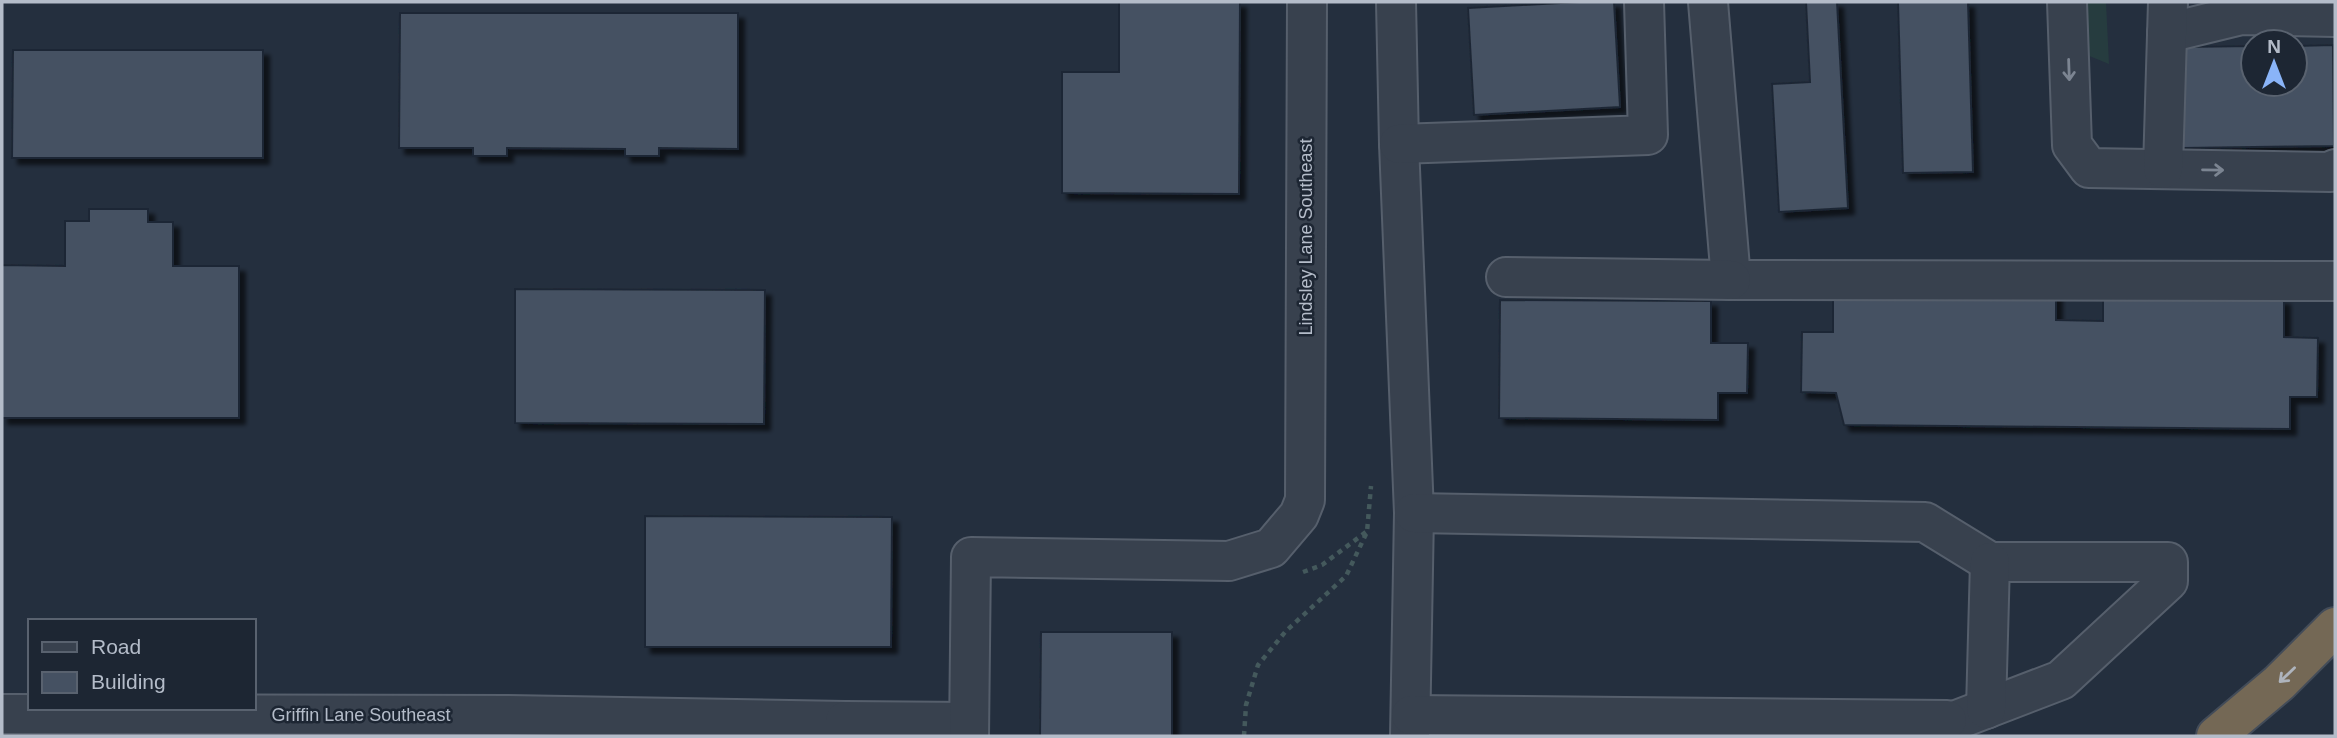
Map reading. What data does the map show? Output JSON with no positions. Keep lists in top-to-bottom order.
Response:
{
  "streets": {
    "street": ["Lindsley Lane Southeast", "Griffin Lane Southeast"]
  },
  "crossings": [
    ["Lindsley Lane Southeast", "Griffin Lane Southeast"]
  ],
  "legend": ["Road", "Building"],
  "north": "top"
}
